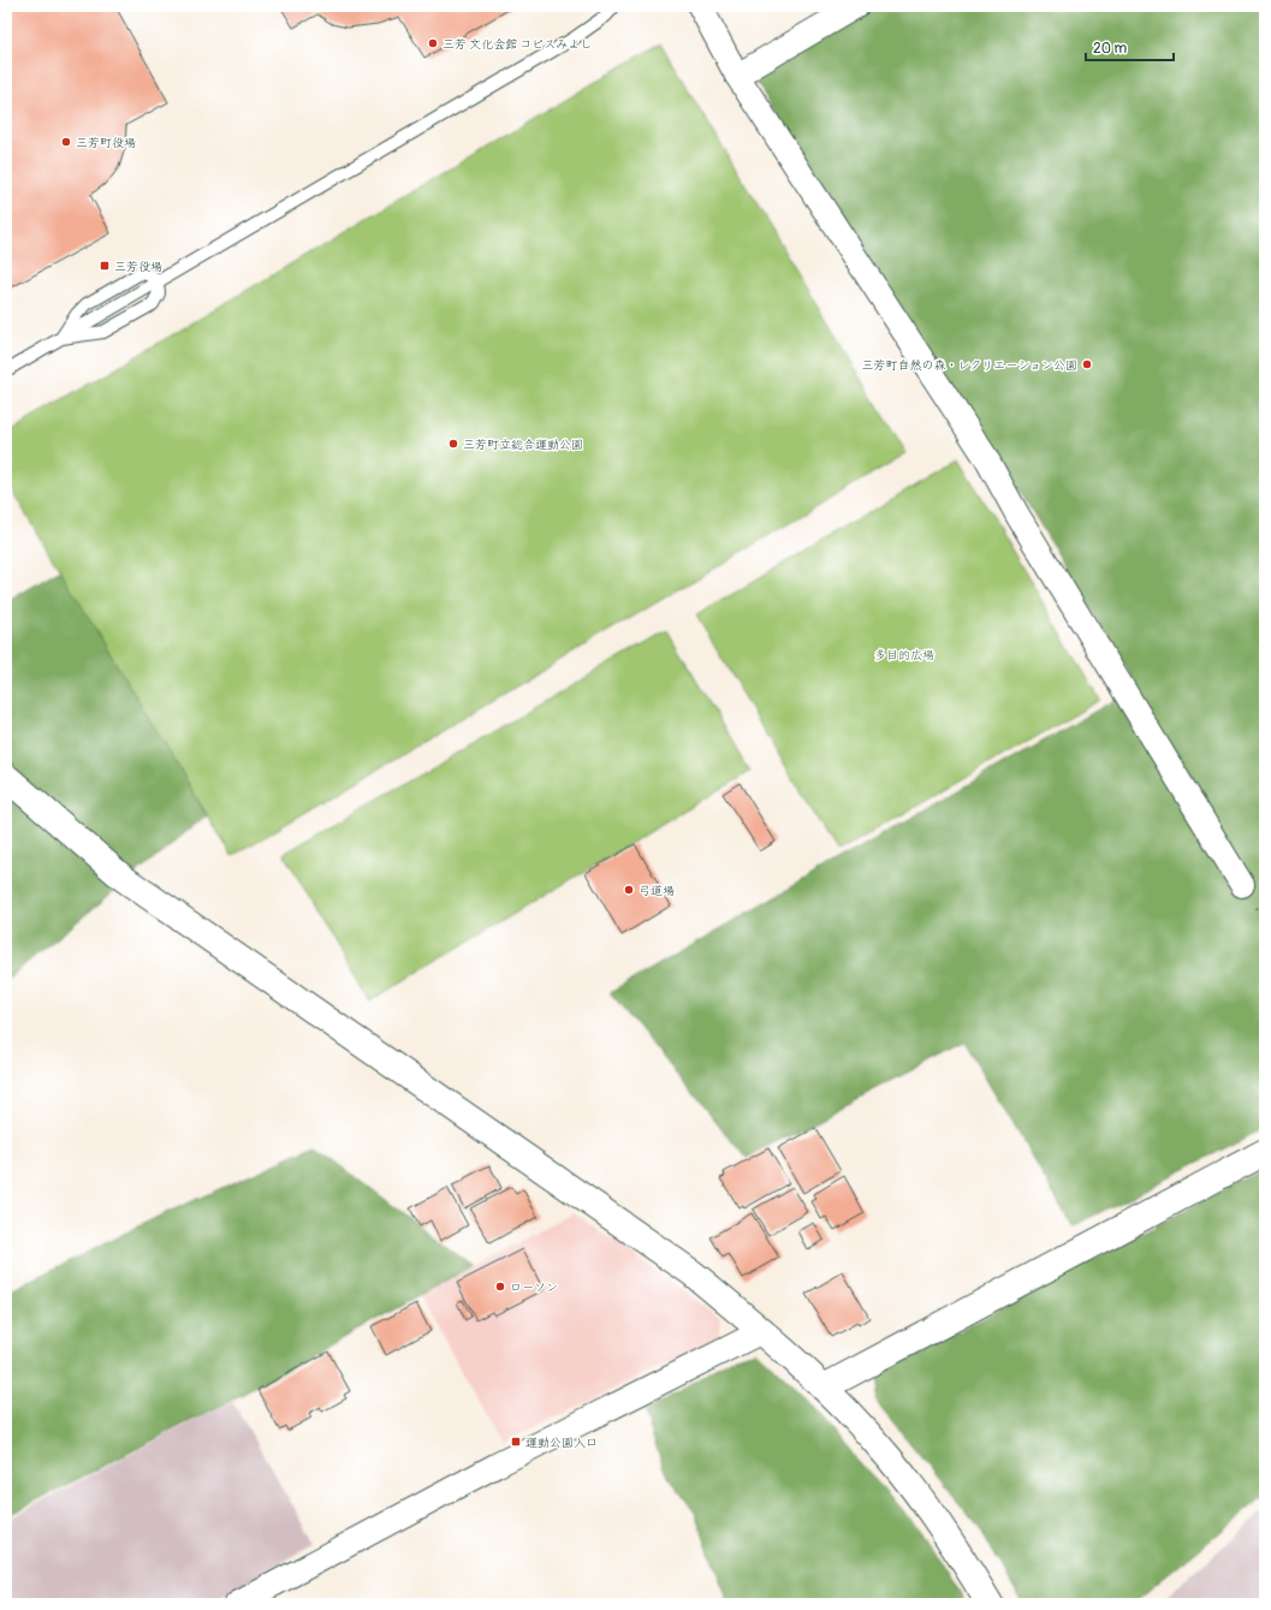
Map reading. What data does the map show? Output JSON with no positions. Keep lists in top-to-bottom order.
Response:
{
  "parks": ["多目的広場"],
  "places": {
    "other": [
      "三芳 文化会館 コピスみよし",
      "三芳町役場",
      "三芳町自然の森・レクリエーション公園",
      "三芳町立総合運動公園",
      "弓道場",
      "ローソン"
    ],
    "transit": ["三芳役場", "運動公園入口"]
  },
  "scale_bar": "20 m"
}
